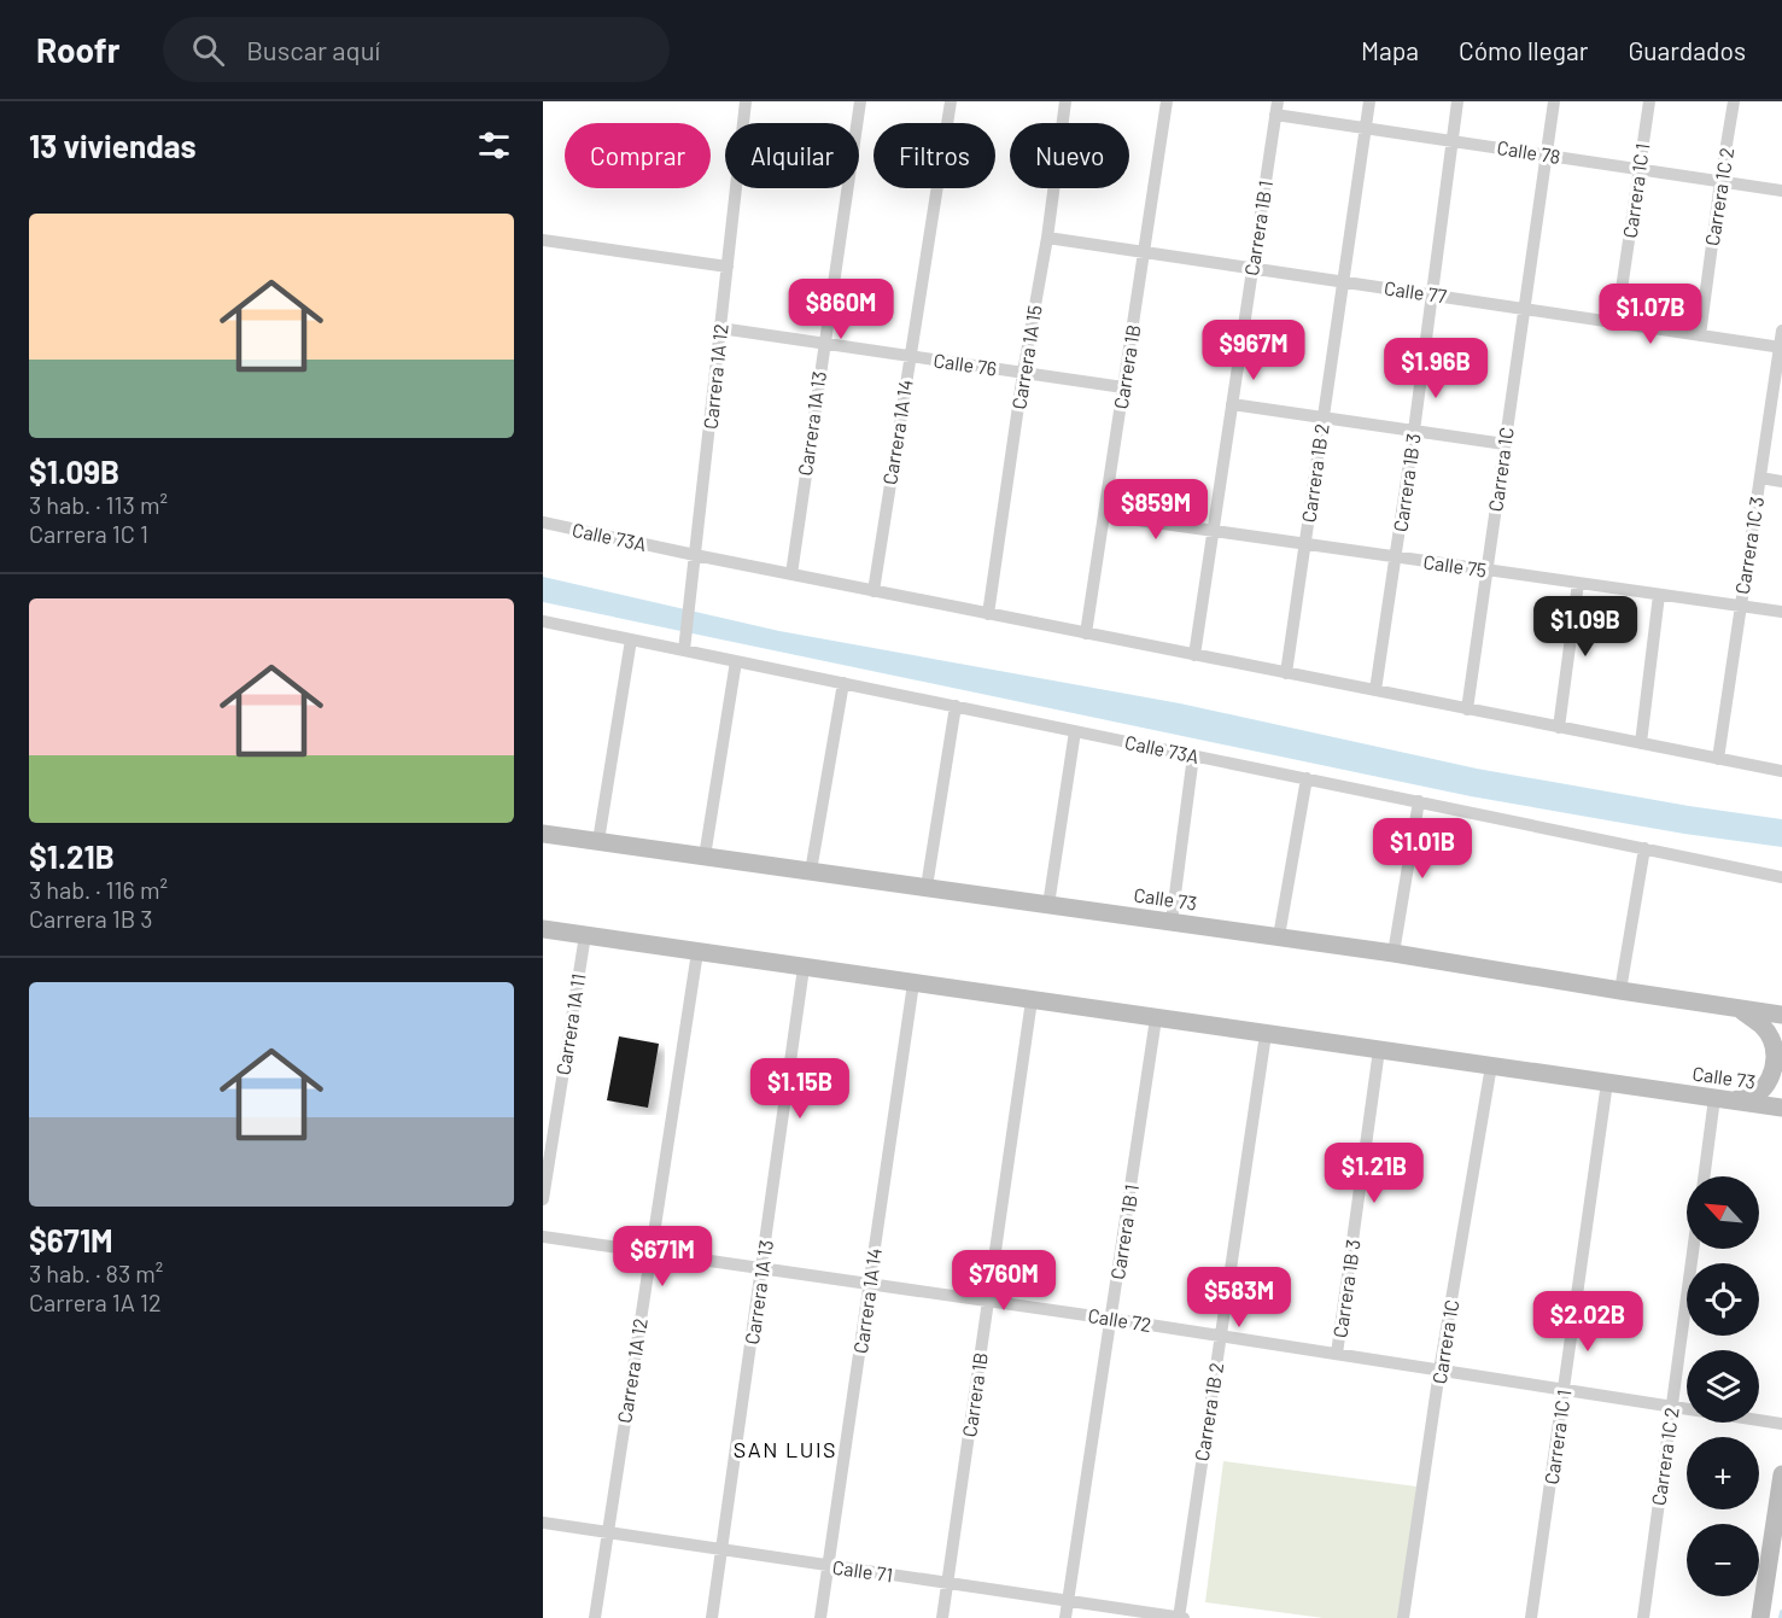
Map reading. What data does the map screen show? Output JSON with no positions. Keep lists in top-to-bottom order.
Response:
{
  "streets": {
    "main road": ["Calle 73"],
    "street": [
      "Calle 78",
      "Carrera 1C 1",
      "Carrera 1C 2",
      "Carrera 1B 1",
      "Calle 77",
      "Carrera 1A 15",
      "Calle 76",
      "Carrera 1B",
      "Carrera 1A 12",
      "Carrera 1A 13",
      "Carrera 1A 14",
      "Carrera 1C",
      "Carrera 1B 2",
      "Carrera 1B 3",
      "Calle 73A",
      "Carrera 1C 3",
      "Calle 75",
      "Carrera 1A 11",
      "Calle 72",
      "Calle 71"
    ]
  },
  "crossings": [
    ["Calle 78", "Carrera 1C 1"],
    ["Calle 78", "Carrera 1C 2"],
    ["Calle 78", "Carrera 1B 1"],
    ["Calle 78", "Carrera 1C"],
    ["Calle 78", "Carrera 1B 2"],
    ["Calle 78", "Carrera 1B 3"],
    ["Carrera 1C 1", "Calle 77"],
    ["Carrera 1C 1", "Calle 73"],
    ["Carrera 1C 1", "Calle 72"],
    ["Carrera 1C 2", "Calle 77"],
    ["Carrera 1C 2", "Calle 72"],
    ["Carrera 1B 1", "Calle 77"],
    ["Carrera 1B 1", "Calle 73A"],
    ["Carrera 1B 1", "Calle 75"],
    ["Carrera 1B 1", "Calle 73"],
    ["Carrera 1B 1", "Calle 72"],
    ["Carrera 1B 1", "Calle 71"],
    ["Calle 77", "Carrera 1A 15"],
    ["Calle 77", "Carrera 1B"],
    ["Calle 77", "Carrera 1C"],
    ["Calle 77", "Carrera 1B 2"],
    ["Calle 77", "Carrera 1B 3"],
    ["Calle 77", "Carrera 1C 3"],
    ["Carrera 1A 15", "Calle 76"],
    ["Carrera 1A 15", "Calle 73A"],
    ["Calle 76", "Carrera 1B"],
    ["Calle 76", "Carrera 1A 12"],
    ["Calle 76", "Carrera 1A 13"],
    ["Calle 76", "Carrera 1A 14"],
    ["Carrera 1B", "Calle 73A"],
    ["Carrera 1B", "Calle 75"],
    ["Carrera 1B", "Calle 73"],
    ["Carrera 1B", "Calle 72"],
    ["Carrera 1B", "Calle 71"],
    ["Carrera 1A 12", "Calle 73A"],
    ["Carrera 1A 12", "Calle 73"],
    ["Carrera 1A 12", "Calle 72"],
    ["Carrera 1A 12", "Calle 71"],
    ["Carrera 1A 13", "Calle 73A"],
    ["Carrera 1A 13", "Calle 73"],
    ["Carrera 1A 13", "Calle 72"],
    ["Carrera 1A 13", "Calle 71"],
    ["Carrera 1A 14", "Calle 73A"],
    ["Carrera 1A 14", "Calle 73"],
    ["Carrera 1A 14", "Calle 72"],
    ["Carrera 1A 14", "Calle 71"],
    ["Carrera 1C", "Calle 73A"],
    ["Carrera 1C", "Calle 75"],
    ["Carrera 1C", "Calle 73"],
    ["Carrera 1C", "Calle 72"],
    ["Carrera 1B 2", "Calle 73A"],
    ["Carrera 1B 2", "Calle 75"],
    ["Carrera 1B 2", "Calle 73"],
    ["Carrera 1B 2", "Calle 72"],
    ["Carrera 1B 2", "Calle 71"],
    ["Carrera 1B 3", "Calle 73A"],
    ["Carrera 1B 3", "Calle 75"],
    ["Carrera 1B 3", "Calle 73"],
    ["Carrera 1B 3", "Calle 72"],
    ["Calle 73A", "Carrera 1C 3"],
    ["Carrera 1C 3", "Calle 75"],
    ["Calle 73", "Carrera 1A 11"]
  ],
  "districts": ["SAN LUIS"],
  "north": "top left",
  "page": {
    "header": "Roofr",
    "search": "Buscar aquí",
    "nav": ["Mapa", "Cómo llegar", "Guardados"],
    "heading": "13 viviendas",
    "chip": [
      "Comprar",
      "Alquilar",
      "Filtros",
      "Nuevo"
    ],
    "list": [
      {
        "name": "$1.09B",
        "note": "3 hab. · 113 m² · Carrera 1C 1"
      },
      {
        "name": "$1.21B",
        "note": "3 hab. · 116 m² · Carrera 1B 3"
      },
      {
        "name": "$671M",
        "note": "3 hab. · 83 m² · Carrera 1A 12"
      }
    ],
    "price": [
      "$860M",
      "$1.07B",
      "$967M",
      "$1.96B",
      "$859M",
      "$1.09B",
      "$1.01B",
      "$1.15B",
      "$1.21B",
      "$671M",
      "$760M",
      "$583M",
      "$2.02B"
    ],
    "map_buttons": ["+", "−"]
  }
}
